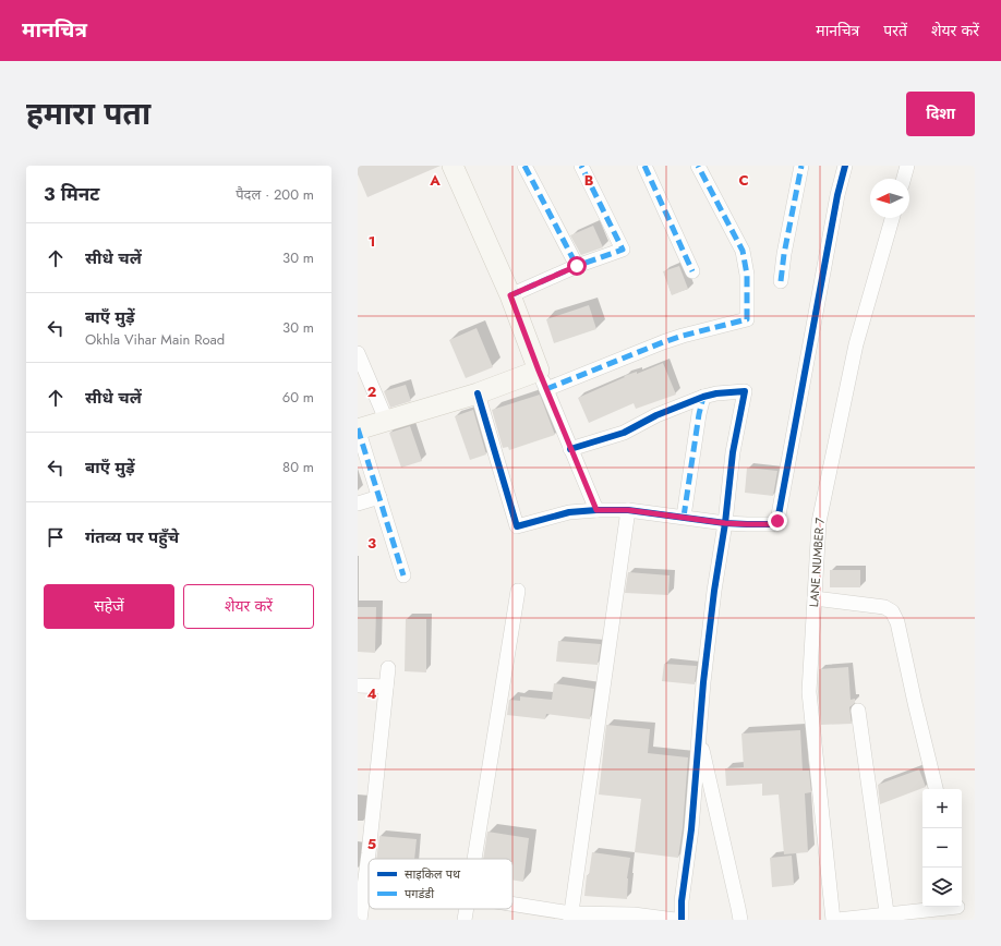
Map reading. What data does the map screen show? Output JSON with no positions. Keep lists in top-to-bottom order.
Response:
{
  "streets": {
    "street": ["LANE NUMBER 7"]
  },
  "legend": ["साइकिल पथ", "पगडंडी"],
  "north": "left",
  "page": {
    "header": "मानचित्र",
    "nav": ["मानचित्र", "परतें", "शेयर करें"],
    "title": "हमारा पता",
    "buttons": [
      "दिशा",
      ["सहेजें", "शेयर करें"]
    ],
    "heading": ["3 मिनट", "पैदल · 200 m"],
    "list": [
      ["सीधे चलें", "30 m"],
      ["बाएँ मुड़ें", "Okhla Vihar Main Road", "30 m"],
      ["सीधे चलें", "60 m"],
      ["बाएँ मुड़ें", "80 m"],
      "गंतव्य पर पहुँचे"
    ],
    "map_buttons": ["+", "−"]
  },
  "grid": {
    "columns": ["A", "B", "C"],
    "rows": [
      "1",
      "2",
      "3",
      "4",
      "5"
    ]
  }
}
